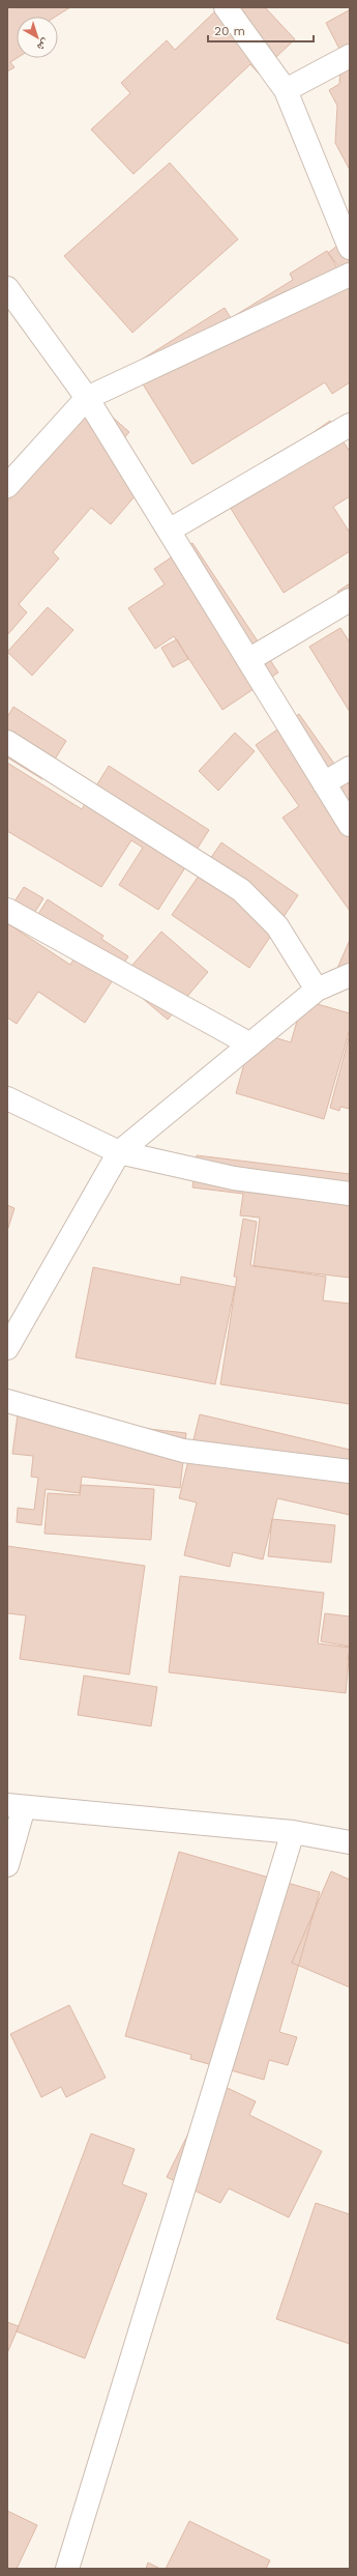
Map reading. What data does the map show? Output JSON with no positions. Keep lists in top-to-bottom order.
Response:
{
  "scale_bar": "20 m",
  "north": "bottom right"
}
